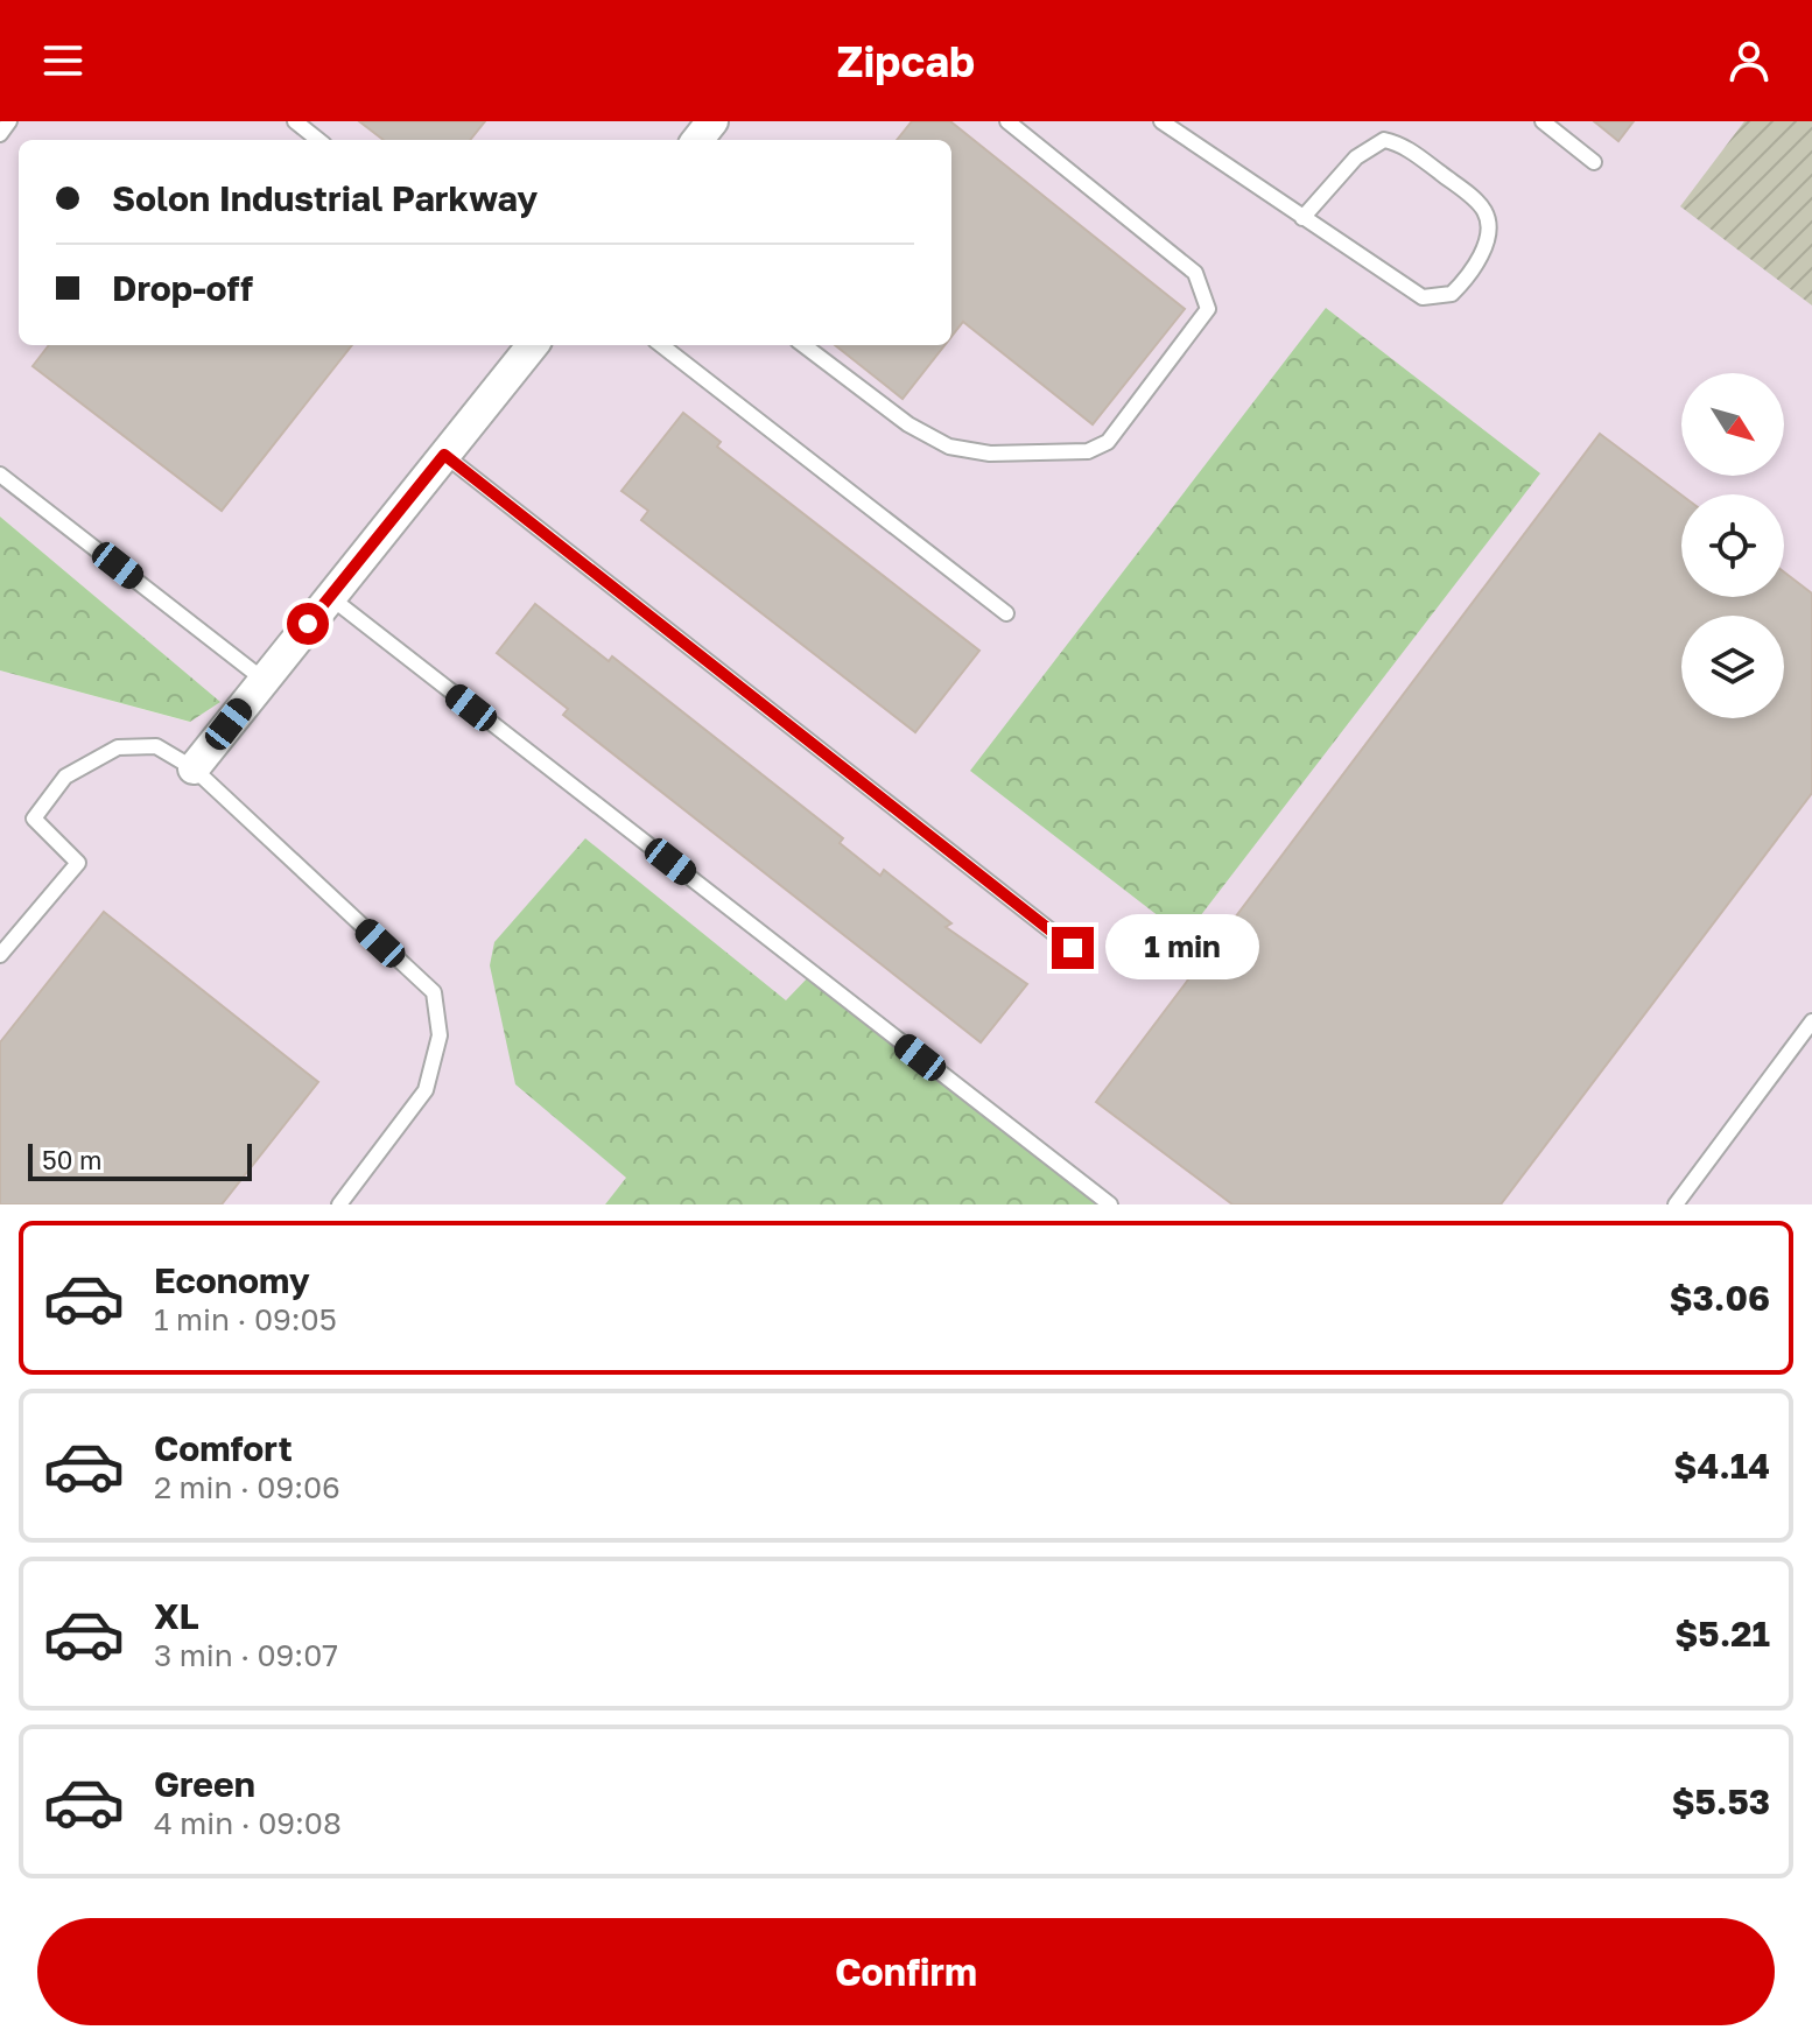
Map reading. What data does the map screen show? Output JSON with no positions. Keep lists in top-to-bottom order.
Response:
{
  "scale_bar": "50 m",
  "north": "bottom right",
  "page": {
    "header": "Zipcab",
    "banner": ["Solon Industrial Parkway", "Drop-off"],
    "bubble": "1 min",
    "scale": "50 m",
    "list": [
      {
        "name": "Economy",
        "note": "1 min · 09:05",
        "value": "$3.06"
      },
      {
        "name": "Comfort",
        "note": "2 min · 09:06",
        "value": "$4.14"
      },
      {
        "name": "XL",
        "note": "3 min · 09:07",
        "value": "$5.21"
      },
      {
        "name": "Green",
        "note": "4 min · 09:08",
        "value": "$5.53"
      }
    ],
    "buttons": "Confirm"
  }
}
